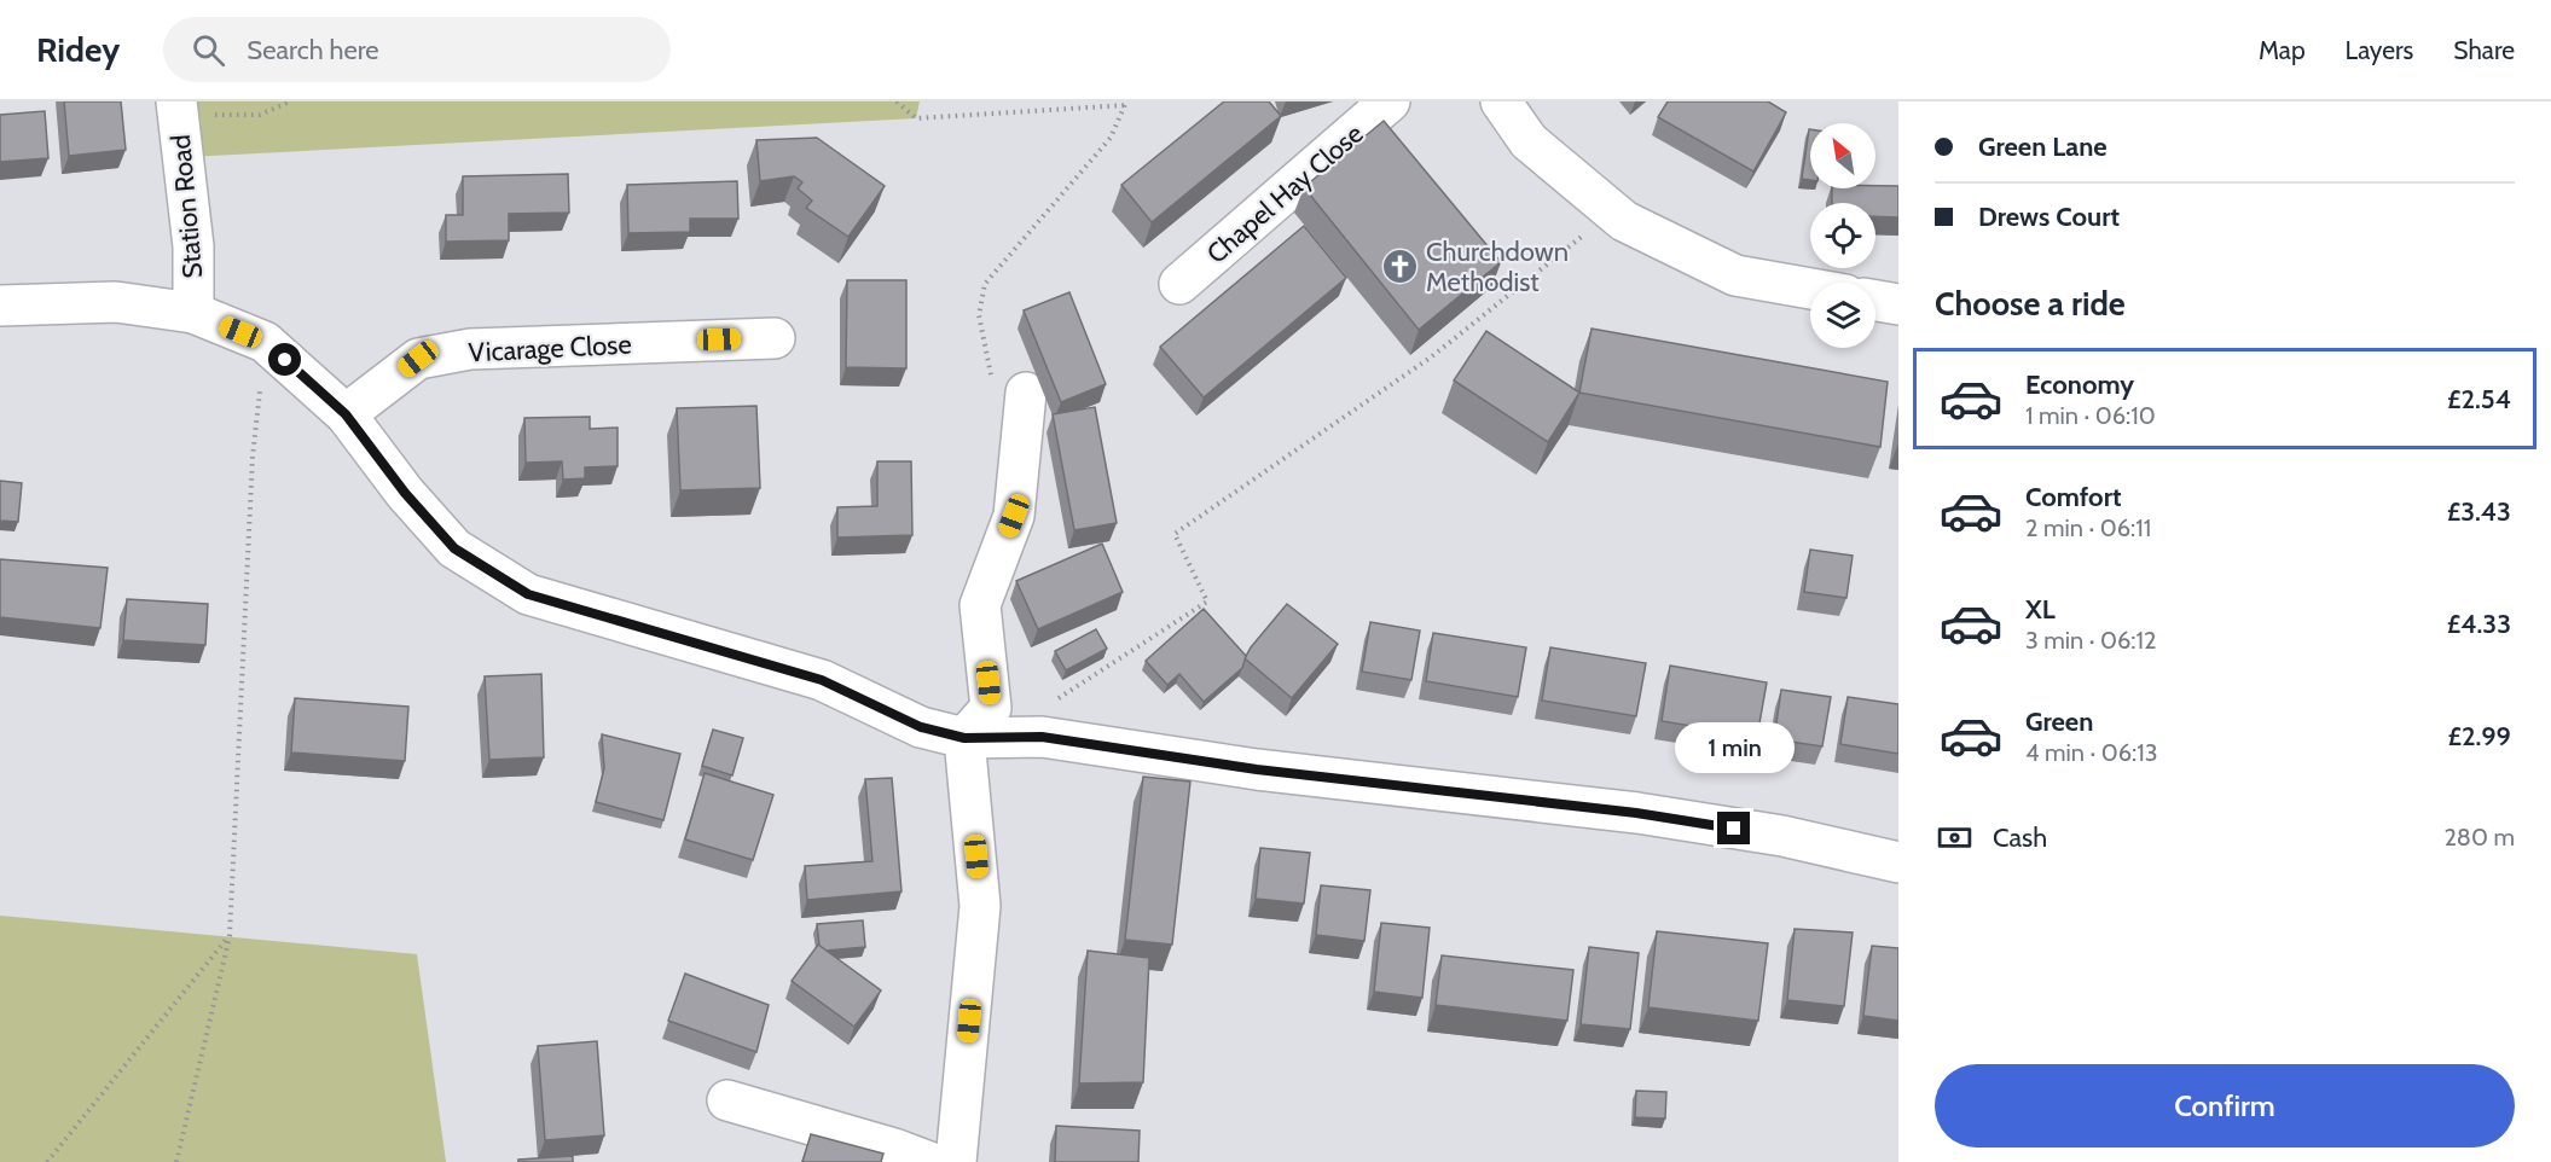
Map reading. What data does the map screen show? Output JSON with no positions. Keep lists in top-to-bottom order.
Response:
{
  "streets": {
    "street": ["Chapel Hay Close", "Station Road", "Vicarage Close"]
  },
  "places": {
    "church": ["Churchdown Methodist"]
  },
  "north": "top left",
  "page": {
    "header": "Ridey",
    "search": "Search here",
    "nav": ["Map", "Layers", "Share"],
    "banner": ["Green Lane", "Drews Court"],
    "heading": "Choose a ride",
    "list": [
      {
        "name": "Economy",
        "note": "1 min · 06:10",
        "value": "£2.54"
      },
      {
        "name": "Comfort",
        "note": "2 min · 06:11",
        "value": "£3.43"
      },
      {
        "name": "XL",
        "note": "3 min · 06:12",
        "value": "£4.33"
      },
      {
        "name": "Green",
        "note": "4 min · 06:13",
        "value": "£2.99"
      }
    ],
    "bubble": "1 min",
    "pay": ["Cash", "280 m"],
    "buttons": "Confirm"
  }
}
